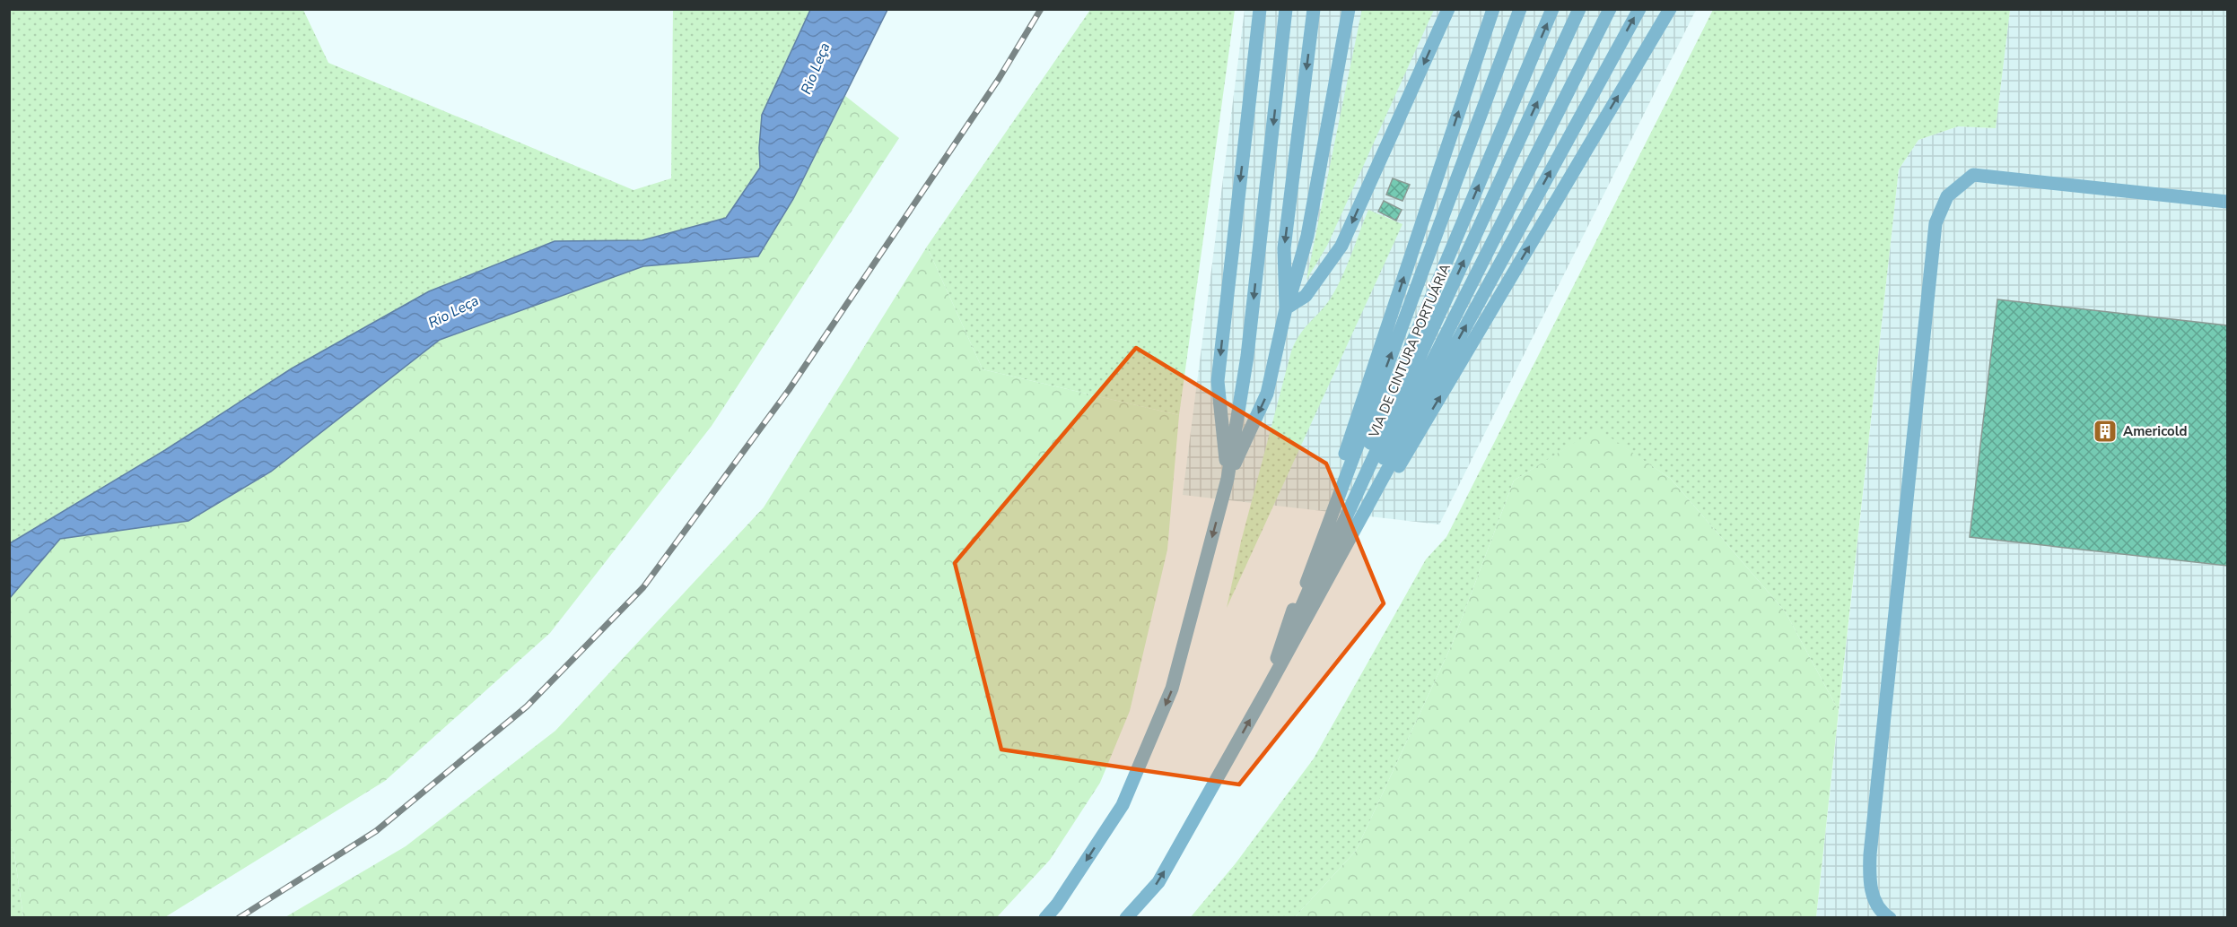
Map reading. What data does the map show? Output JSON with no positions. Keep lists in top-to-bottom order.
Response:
{
  "streets": {
    "lane": ["VIA DE CINTURA PORTUÁRIA"]
  },
  "water": ["Rio Leça"],
  "places": {
    "building": ["Americold"]
  }
}
